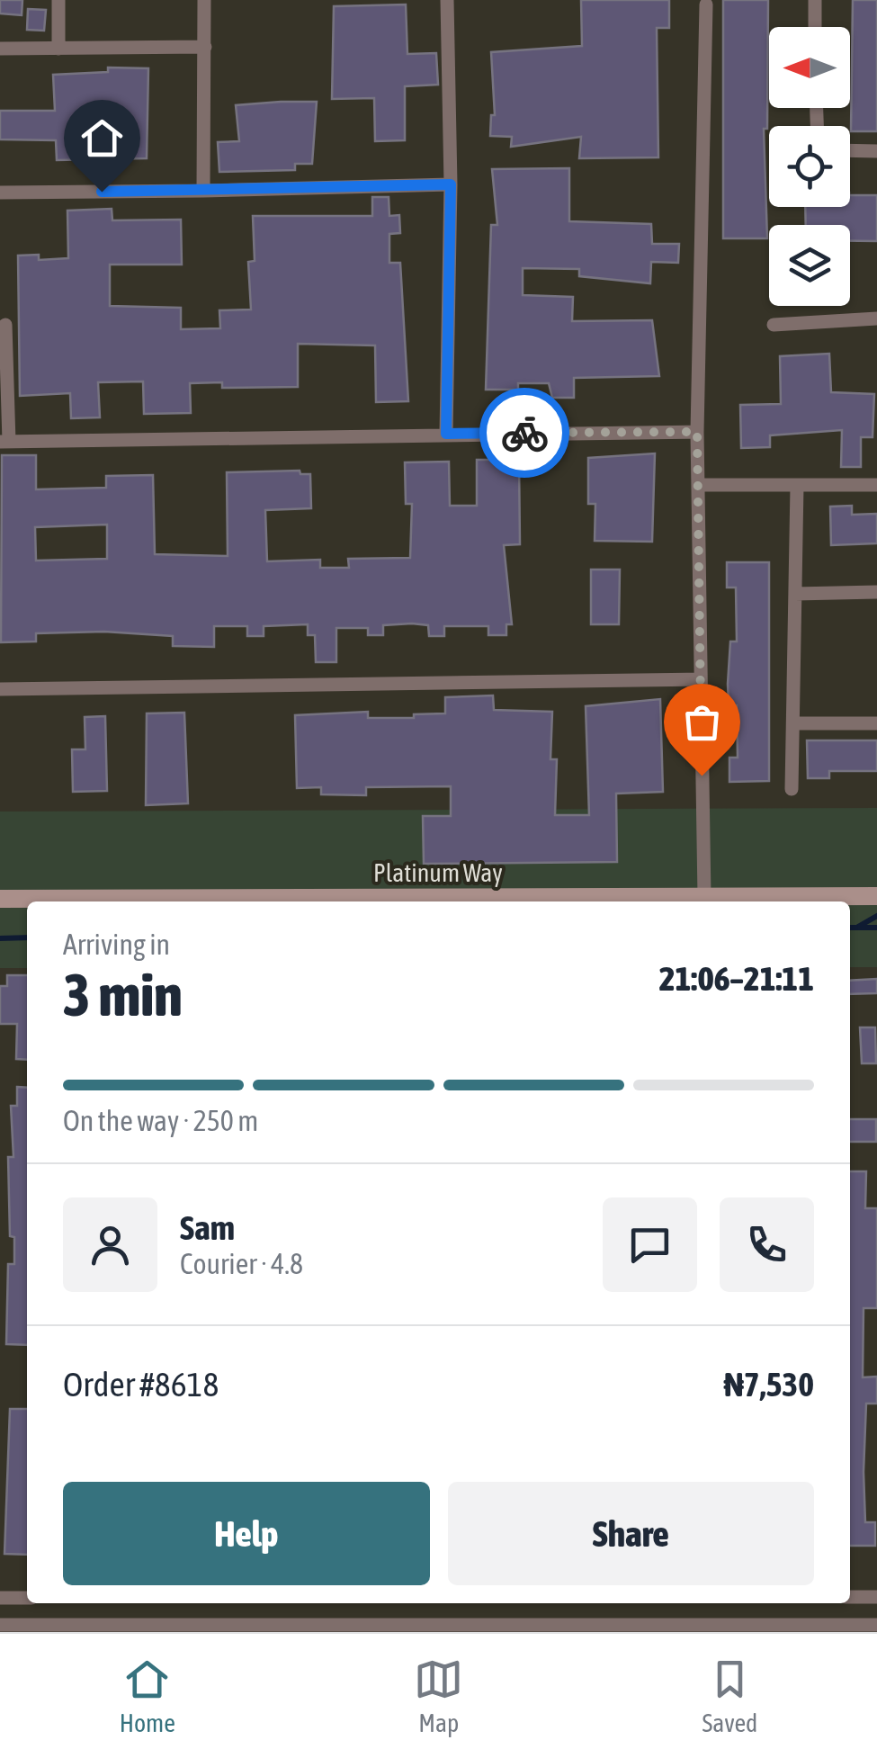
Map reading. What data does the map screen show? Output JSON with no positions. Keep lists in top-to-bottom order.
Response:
{
  "streets": {
    "street": ["Platinum Way"]
  },
  "north": "left",
  "page": {
    "heading": ["3 min", "Arriving in", "21:06–21:11"],
    "panel": [
      "Sam",
      "Courier · 4.8",
      "Order #8618",
      "₦7,530"
    ],
    "bar": "On the way · 250 m",
    "buttons": ["Help", "Share"],
    "tabs": ["Home", "Map", "Saved"]
  }
}
